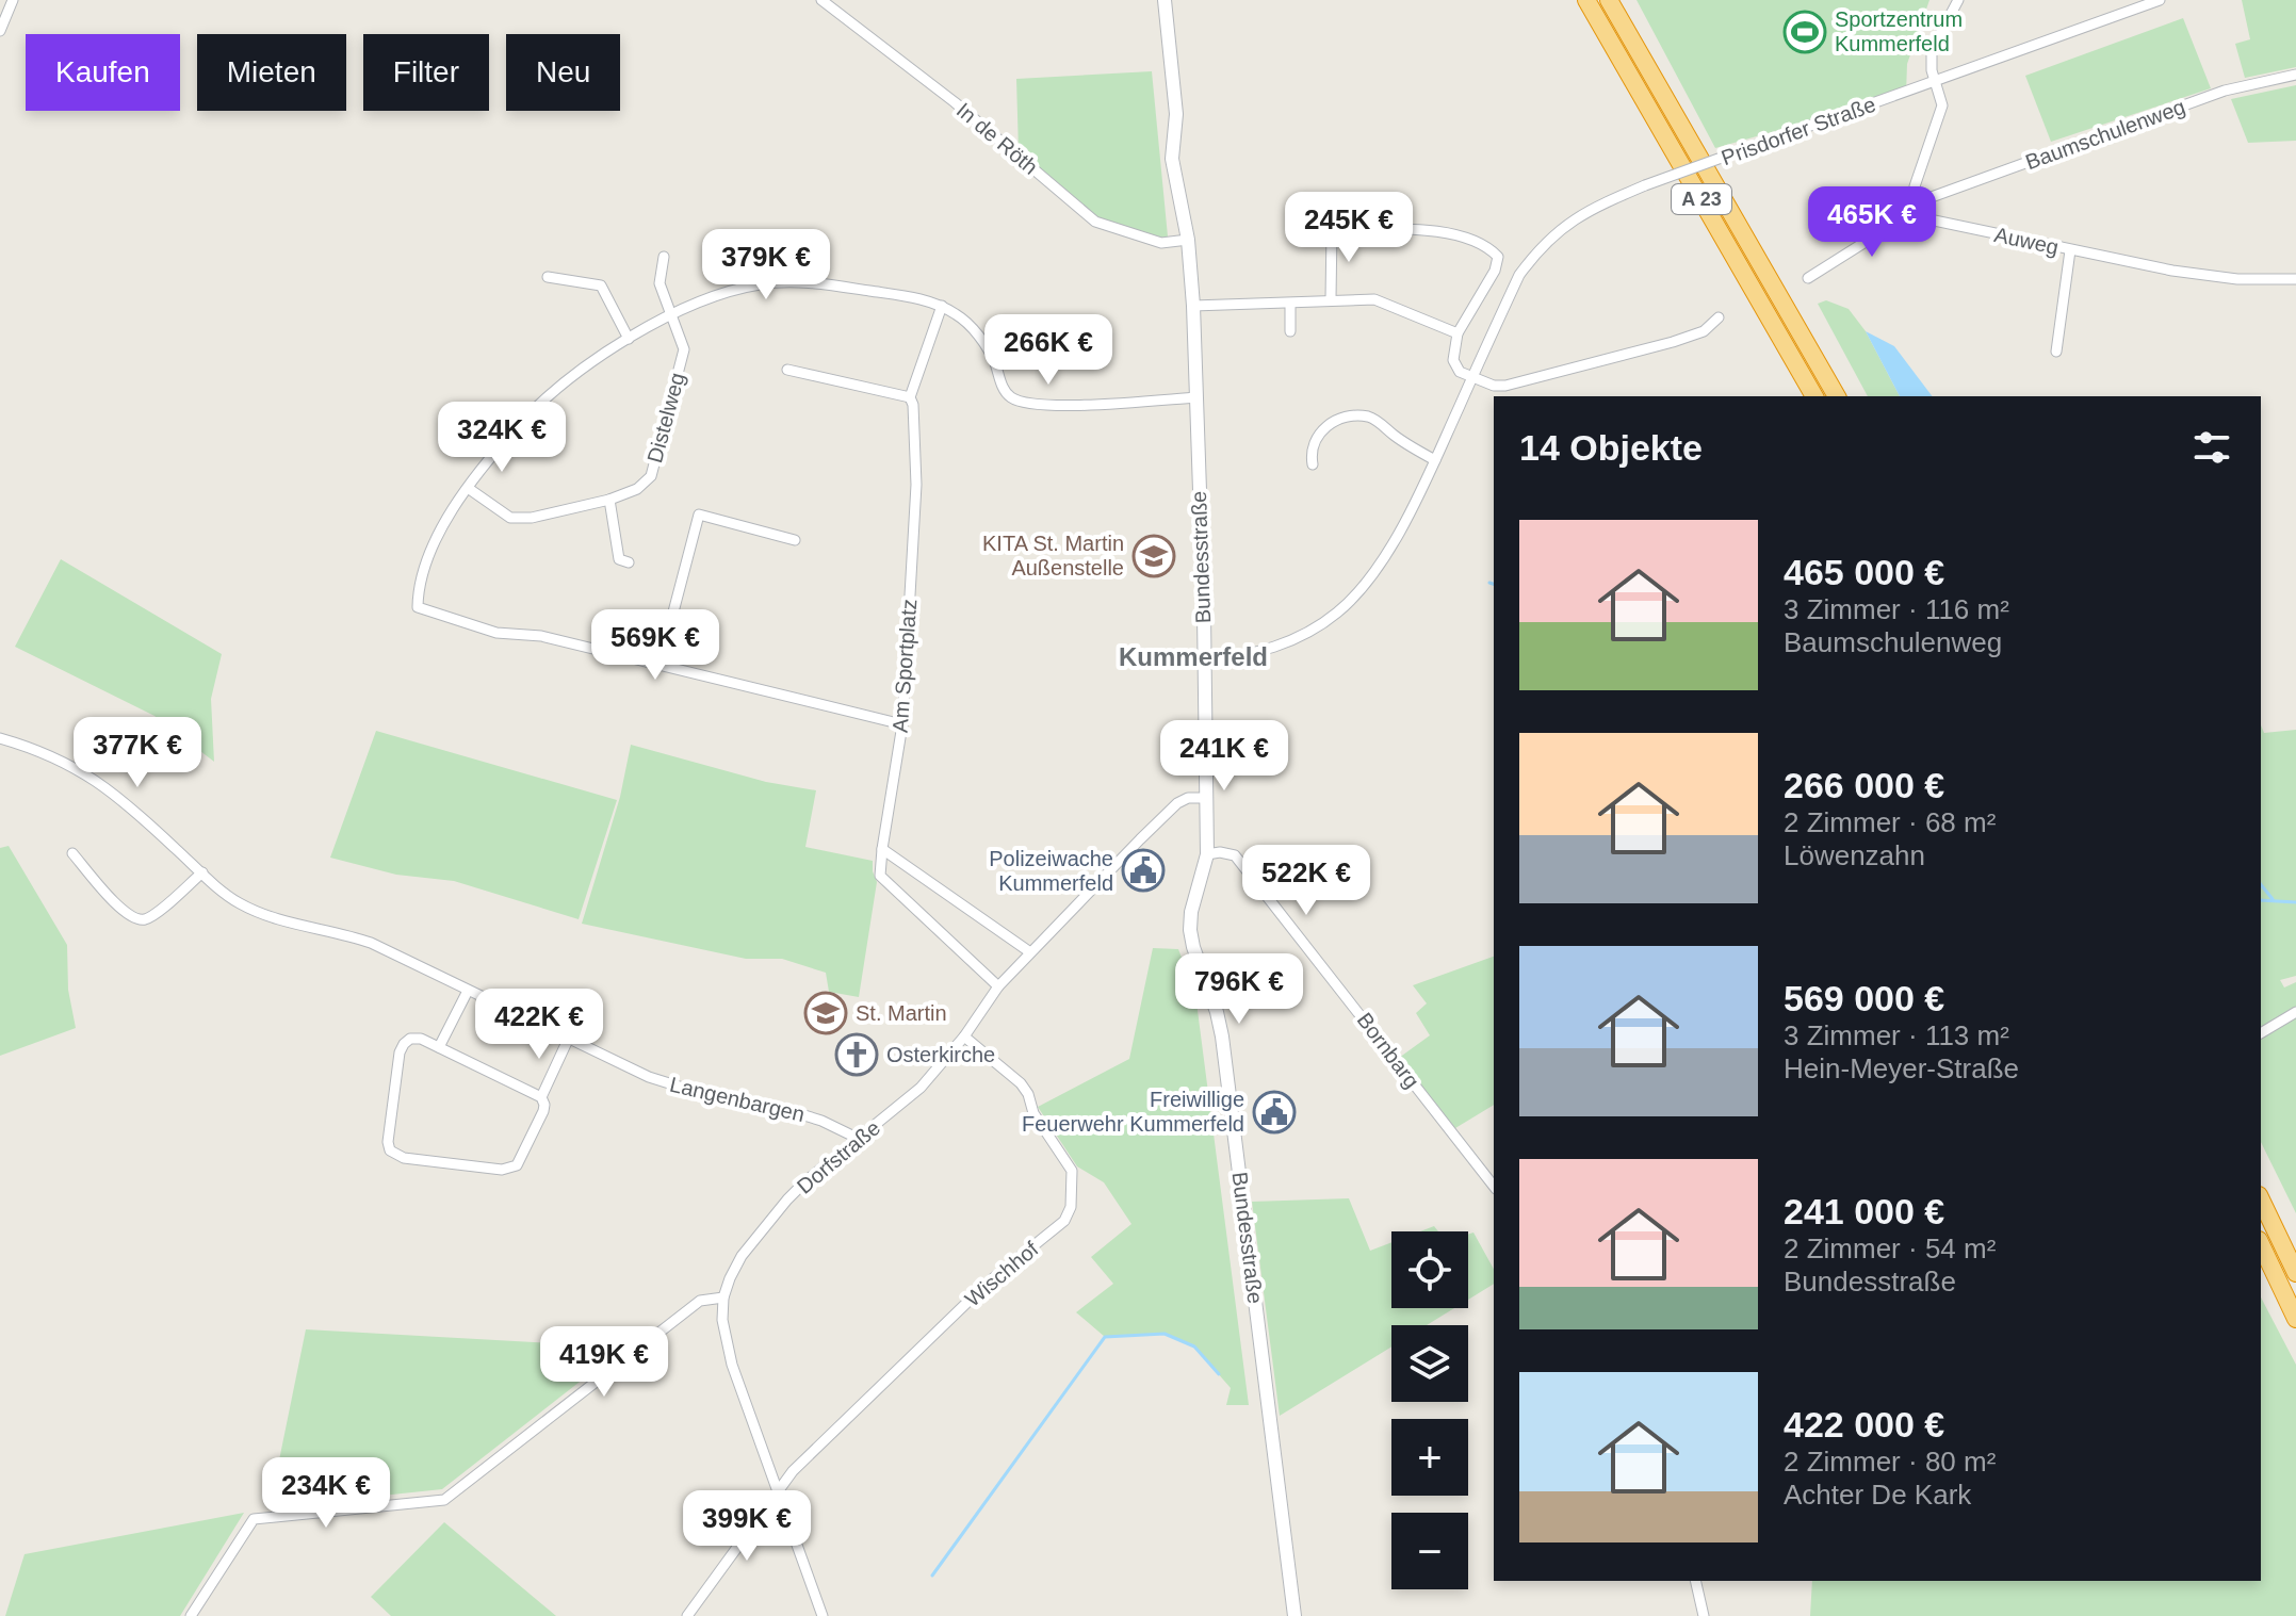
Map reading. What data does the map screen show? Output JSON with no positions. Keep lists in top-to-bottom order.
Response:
{
  "streets": {
    "highway": ["A 23"],
    "street": [
      "Prisdorfer Straße",
      "Baumschulenweg",
      "In de Röth",
      "Auweg",
      "Distelweg",
      "Bundesstraße",
      "Am Sportplatz",
      "Bornbarg",
      "Langenbargen",
      "Dorfstraße",
      "Wischhof"
    ]
  },
  "crossings": [
    ["Prisdorfer Straße", "Bundesstraße"],
    ["Baumschulenweg", "Auweg"],
    ["In de Röth", "Bundesstraße"],
    ["Bundesstraße", "Bornbarg"],
    ["Bundesstraße", "Dorfstraße"],
    ["Langenbargen", "Dorfstraße"],
    ["Dorfstraße", "Wischhof"]
  ],
  "districts": ["Kummerfeld"],
  "places": {
    "sports": ["Sportzentrum Kummerfeld"],
    "school or university": ["KITA St. Martin Außenstelle", "St. Martin"],
    "public building": ["Polizeiwache Kummerfeld", "Freiwillige Feuerwehr Kummerfeld"],
    "church": ["Osterkirche"]
  },
  "page": {
    "chip": [
      "Kaufen",
      "Mieten",
      "Filter",
      "Neu"
    ],
    "price": [
      "465K €",
      "245K €",
      "379K €",
      "266K €",
      "324K €",
      "569K €",
      "377K €",
      "241K €",
      "522K €",
      "796K €",
      "422K €",
      "419K €",
      "234K €",
      "399K €"
    ],
    "heading": "14 Objekte",
    "list": [
      {
        "name": "465 000 €",
        "note": "3 Zimmer · 116 m² · Baumschulenweg"
      },
      {
        "name": "266 000 €",
        "note": "2 Zimmer · 68 m² · Löwenzahn"
      },
      {
        "name": "569 000 €",
        "note": "3 Zimmer · 113 m² · Hein-Meyer-Straße"
      },
      {
        "name": "241 000 €",
        "note": "2 Zimmer · 54 m² · Bundesstraße"
      },
      {
        "name": "422 000 €",
        "note": "2 Zimmer · 80 m² · Achter De Kark"
      }
    ],
    "map_buttons": ["+", "−"]
  }
}
